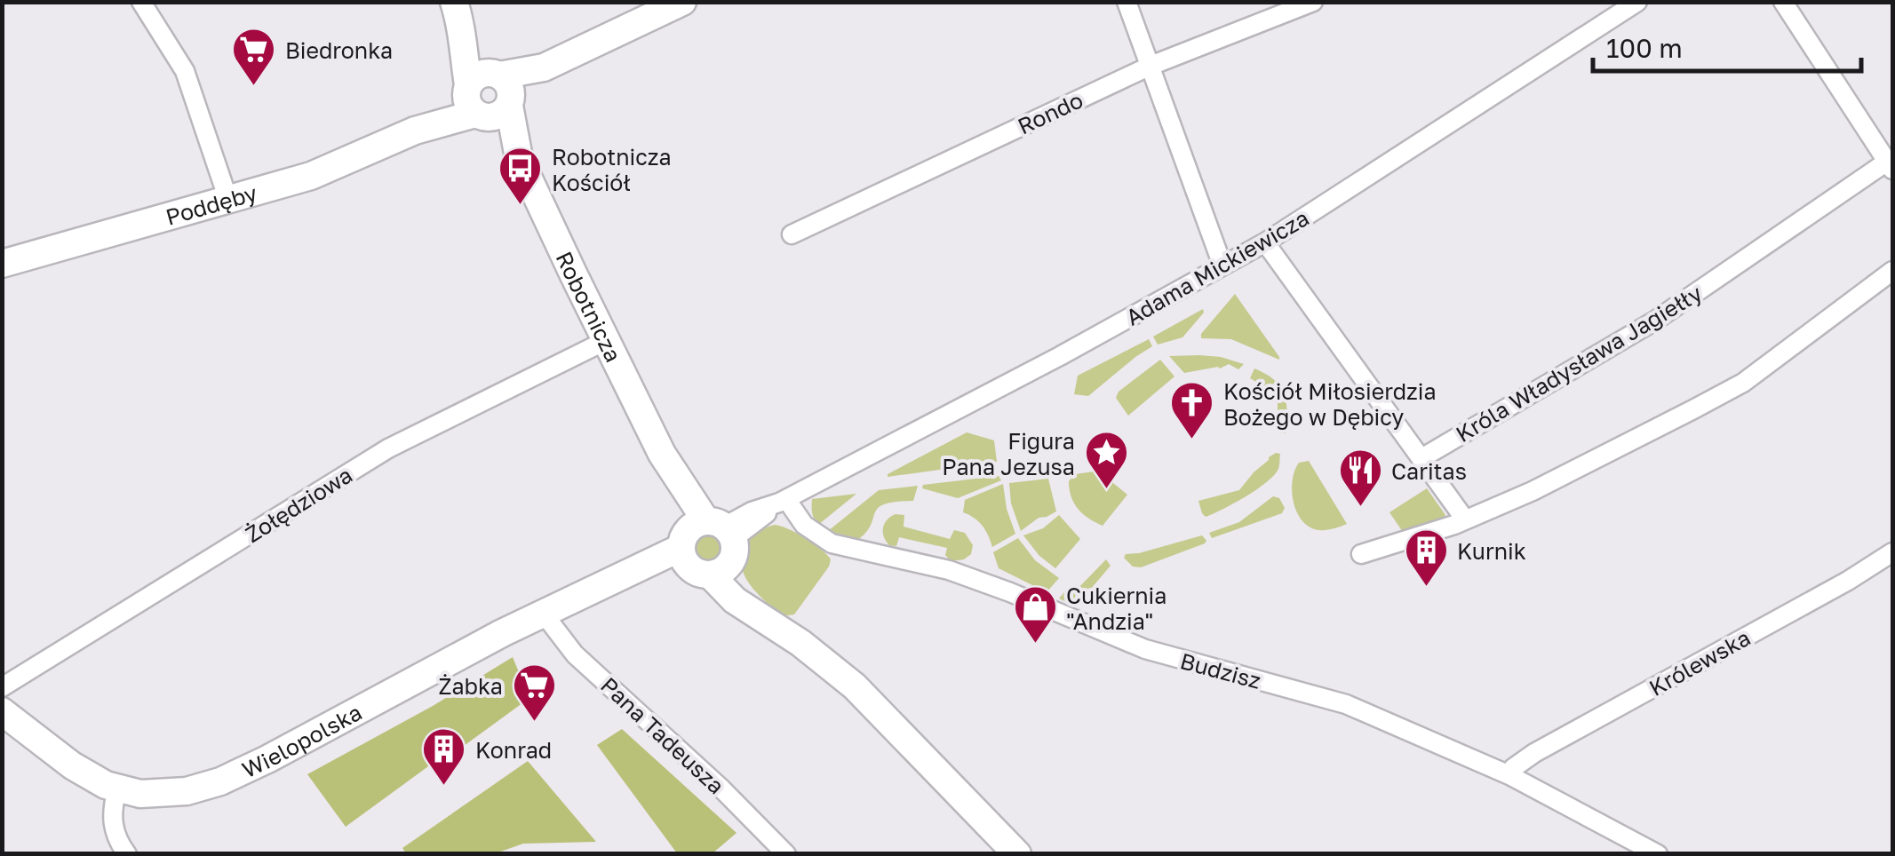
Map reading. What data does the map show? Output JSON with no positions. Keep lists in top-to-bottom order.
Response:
{
  "streets": {
    "street": [
      "Rondo",
      "Poddęby",
      "Adama Mickiewicza",
      "Robotnicza",
      "Króla Władysława Jagiełły",
      "Żołędziowa",
      "Królewska",
      "Budzisz",
      "Pana Tadeusza",
      "Wielopolska"
    ]
  },
  "crossings": [
    ["Poddęby", "Robotnicza"],
    ["Adama Mickiewicza", "Robotnicza"],
    ["Adama Mickiewicza", "Budzisz"],
    ["Adama Mickiewicza", "Wielopolska"],
    ["Robotnicza", "Żołędziowa"],
    ["Robotnicza", "Wielopolska"],
    ["Królewska", "Budzisz"],
    ["Pana Tadeusza", "Wielopolska"]
  ],
  "places": {
    "supermarket": ["Biedronka", "Żabka"],
    "bus stop": ["Robotnicza Kościół"],
    "church": ["Kościół Miłosierdzia Bożego w Dębicy"],
    "place": ["Figura Pana Jezusa"],
    "restaurant": ["Caritas"],
    "building": ["Kurnik", "Konrad"],
    "shop": ["Cukiernia \"Andzia\""]
  },
  "scale_bar": "100 m"
}
